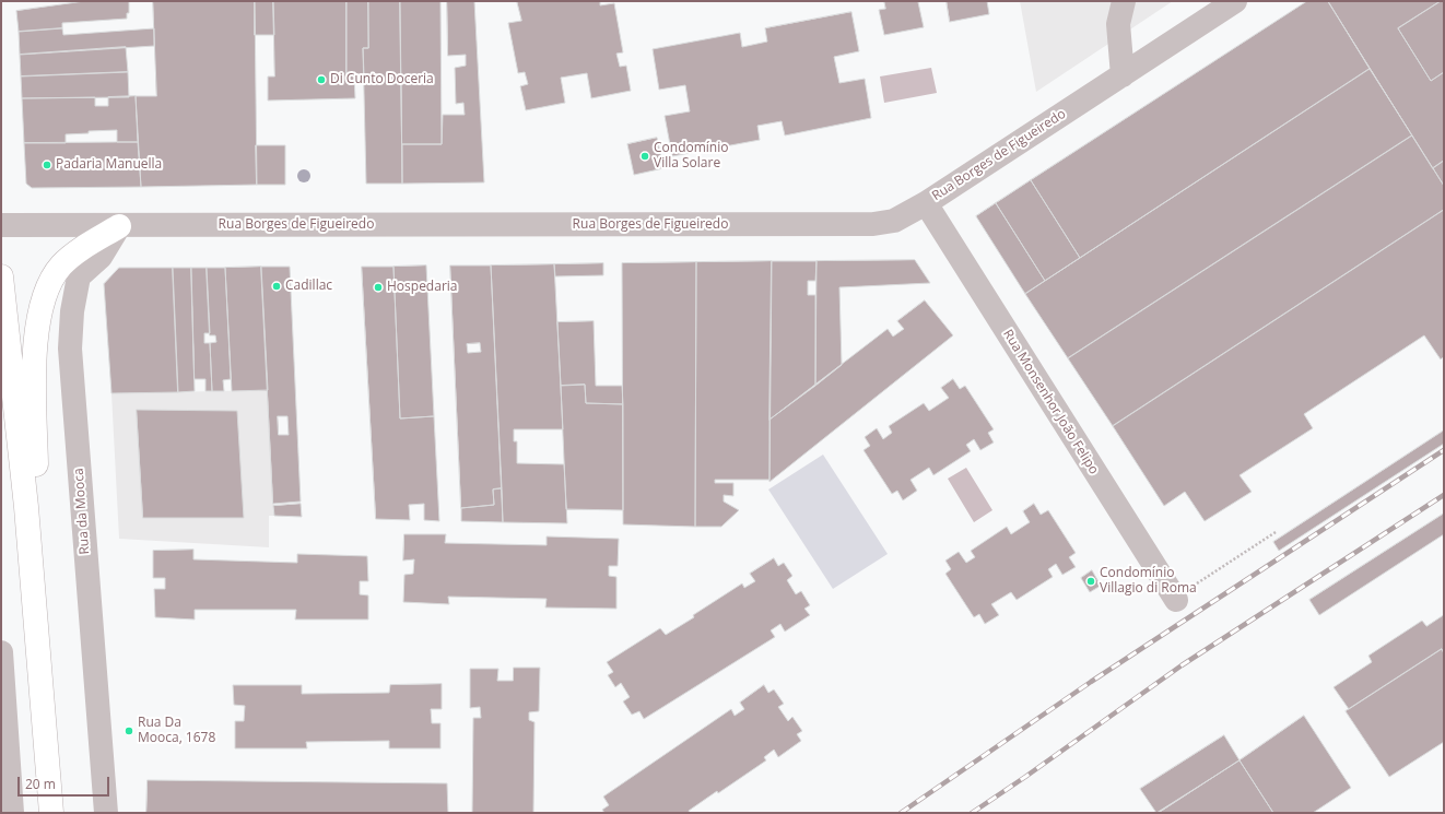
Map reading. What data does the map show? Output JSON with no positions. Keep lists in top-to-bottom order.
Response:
{
  "streets": {
    "street": ["Rua Borges de Figueiredo", "Rua Monsenhor João Felipo", "Rua da Mooca"]
  },
  "crossings": [
    ["Rua Borges de Figueiredo", "Rua Monsenhor João Felipo"],
    ["Rua Borges de Figueiredo", "Rua da Mooca"]
  ],
  "places": [
    "Di Cunto Doceria",
    "Condomínio Villa Solare",
    "Padaria Manuella",
    "Cadillac",
    "Hospedaria",
    "Condomínio Villagio di Roma",
    "Rua Da Mooca, 1678"
  ],
  "scale_bar": "20 m"
}
